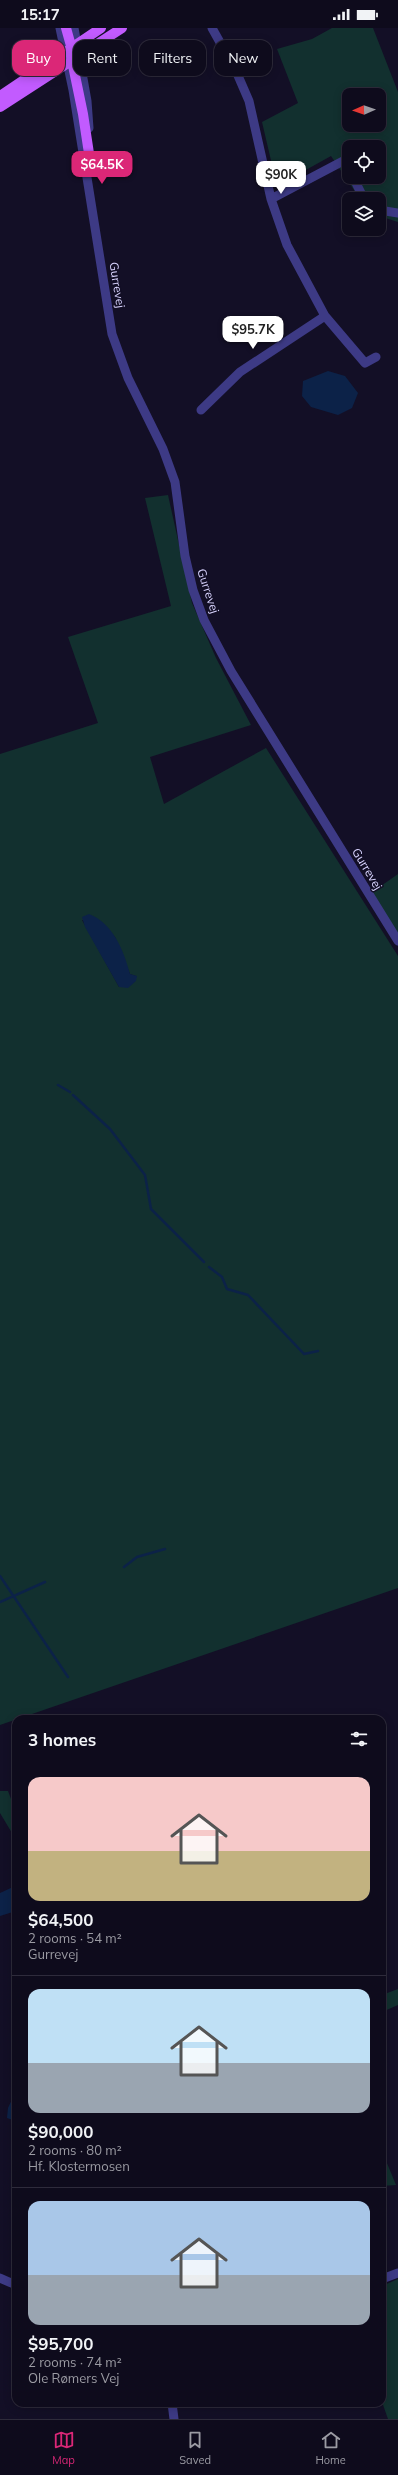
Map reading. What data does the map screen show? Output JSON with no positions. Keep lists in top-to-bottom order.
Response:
{
  "streets": {
    "street": ["Gurrevej"]
  },
  "north": "left",
  "page": {
    "status": "15:17",
    "chip": [
      "Buy",
      "Rent",
      "Filters",
      "New"
    ],
    "price": ["$64.5K", "$90K", "$95.7K"],
    "heading": "3 homes",
    "list": [
      {
        "name": "$64,500",
        "note": "2 rooms · 54 m² · Gurrevej"
      },
      {
        "name": "$90,000",
        "note": "2 rooms · 80 m² · Hf. Klostermosen"
      },
      {
        "name": "$95,700",
        "note": "2 rooms · 74 m² · Ole Rømers Vej"
      }
    ],
    "tabs": ["Map", "Saved", "Home"]
  }
}
